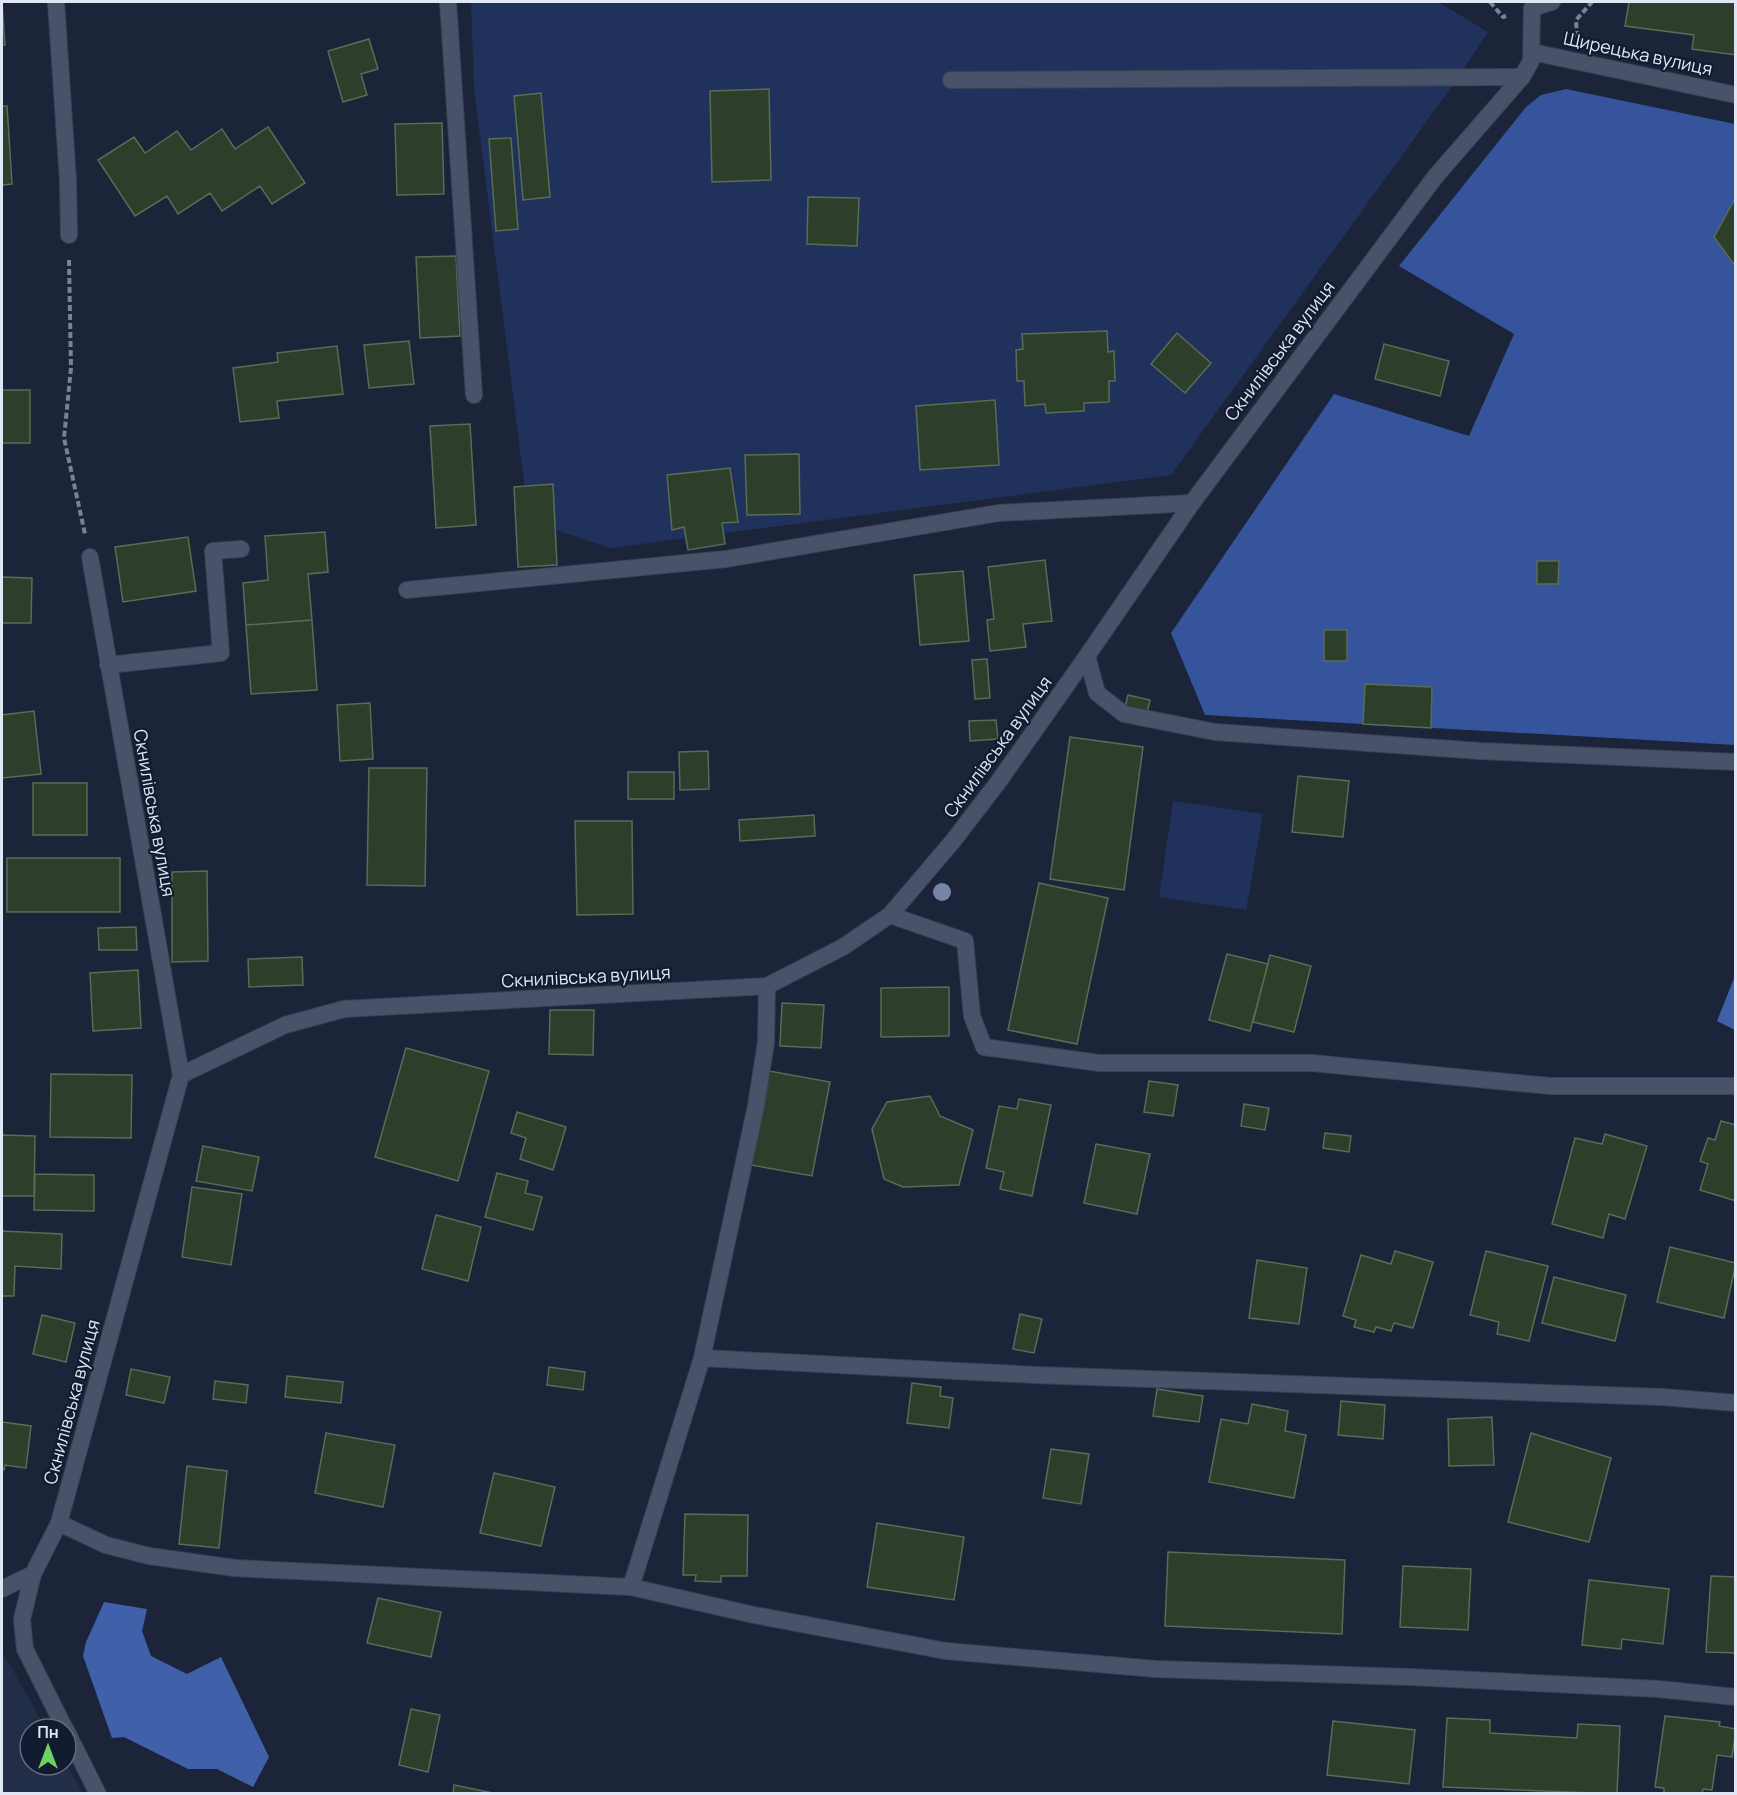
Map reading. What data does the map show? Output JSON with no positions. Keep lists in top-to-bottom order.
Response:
{
  "streets": {
    "street": ["Щирецька вулиця", "Скнилівська вулиця"]
  },
  "crossings": [
    ["Щирецька вулиця", "Скнилівська вулиця"]
  ],
  "north": "top"
}
